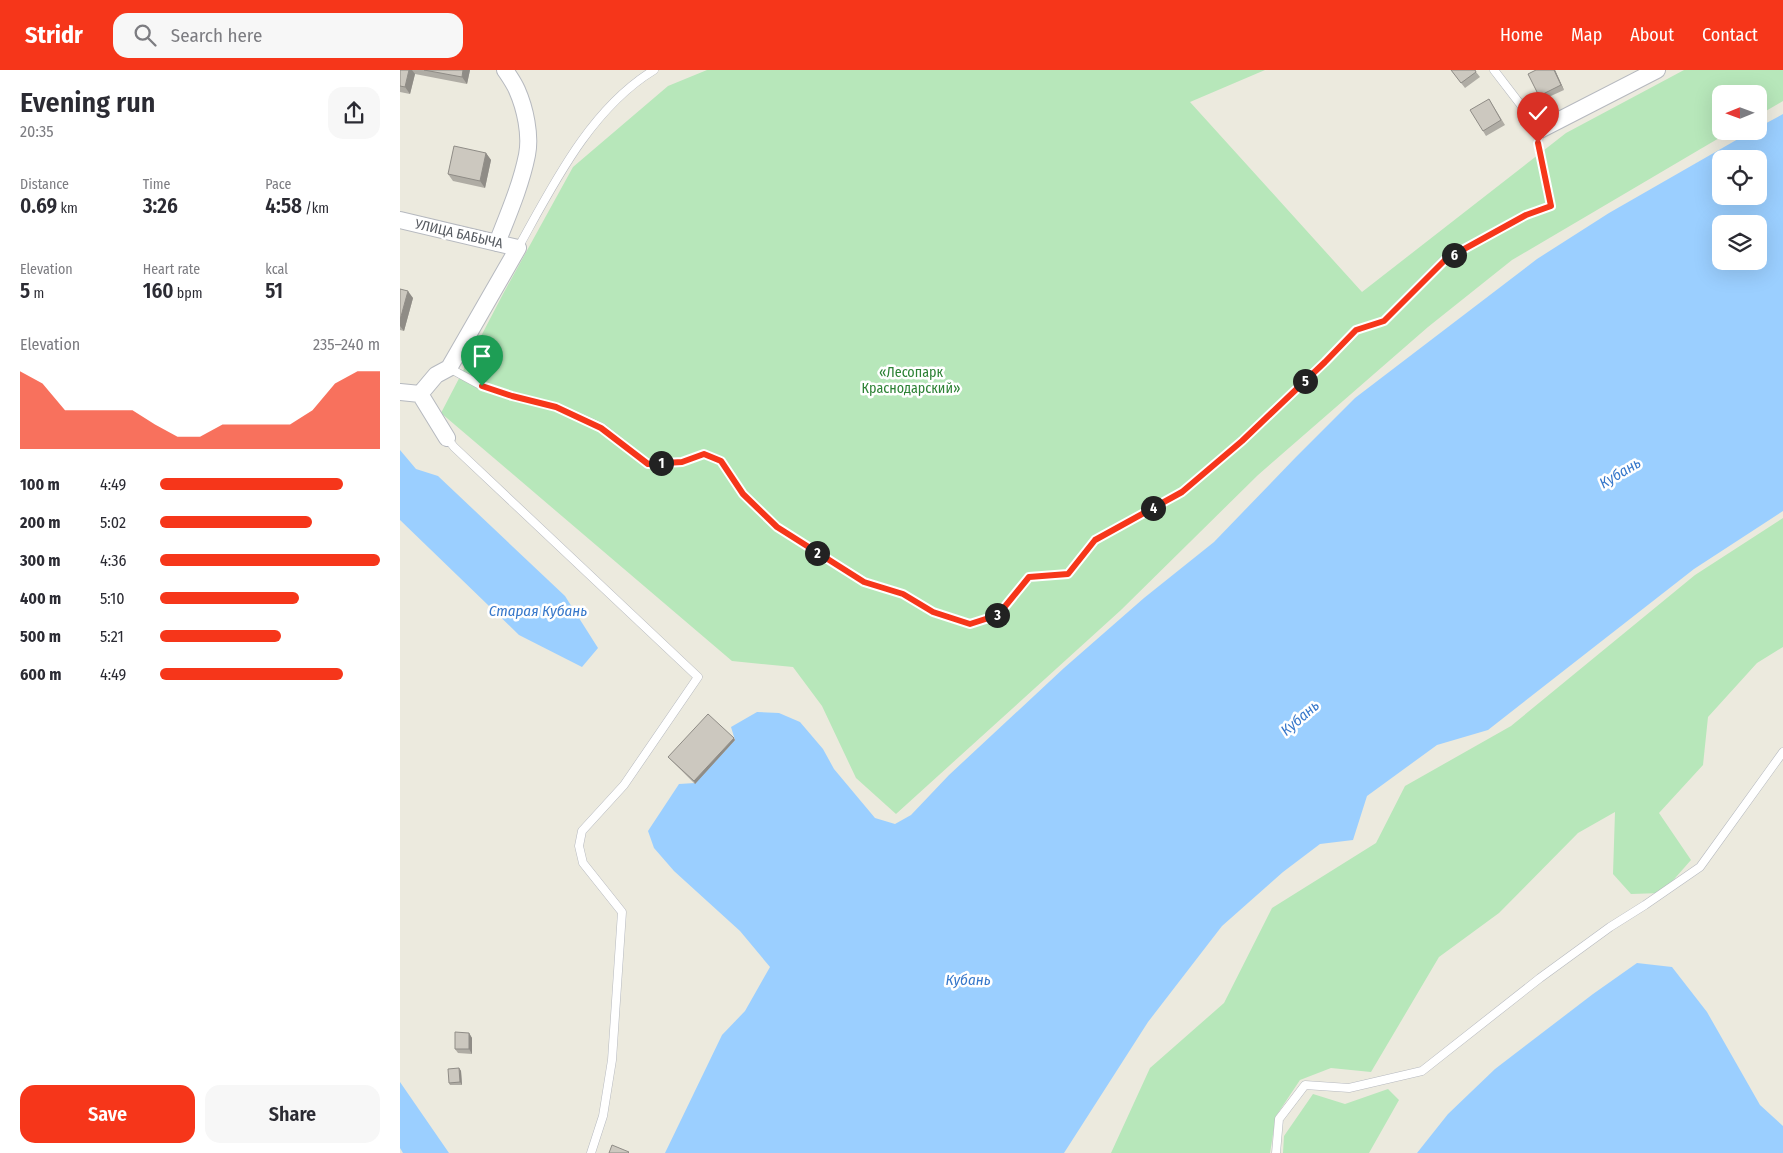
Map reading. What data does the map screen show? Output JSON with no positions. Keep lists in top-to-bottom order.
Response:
{
  "streets": {
    "street": ["УЛИЦА БАБЫЧА"]
  },
  "water": ["Кубань", "Старая Кубань"],
  "parks": ["«Лесопарк Краснодарский»"],
  "north": "left",
  "page": {
    "header": "Stridr",
    "search": "Search here",
    "nav": [
      "Home",
      "Map",
      "About",
      "Contact"
    ],
    "heading": ["Evening run", "20:35"],
    "stats": [
      ["Distance", "0.69 km"],
      ["Time", "3:26"],
      ["Pace", "4:58 /km"],
      ["Elevation", "5 m"],
      ["Heart rate", "160 bpm"],
      ["kcal", "51"]
    ],
    "pins": [
      "6",
      "5",
      "1",
      "4",
      "2",
      "3"
    ],
    "chart": ["Elevation", "235–240 m"],
    "list": [
      {
        "name": "100 m",
        "note": "4:49"
      },
      {
        "name": "200 m",
        "note": "5:02"
      },
      {
        "name": "300 m",
        "note": "4:36"
      },
      {
        "name": "400 m",
        "note": "5:10"
      },
      {
        "name": "500 m",
        "note": "5:21"
      },
      {
        "name": "600 m",
        "note": "4:49"
      }
    ],
    "buttons": ["Save", "Share"]
  }
}
